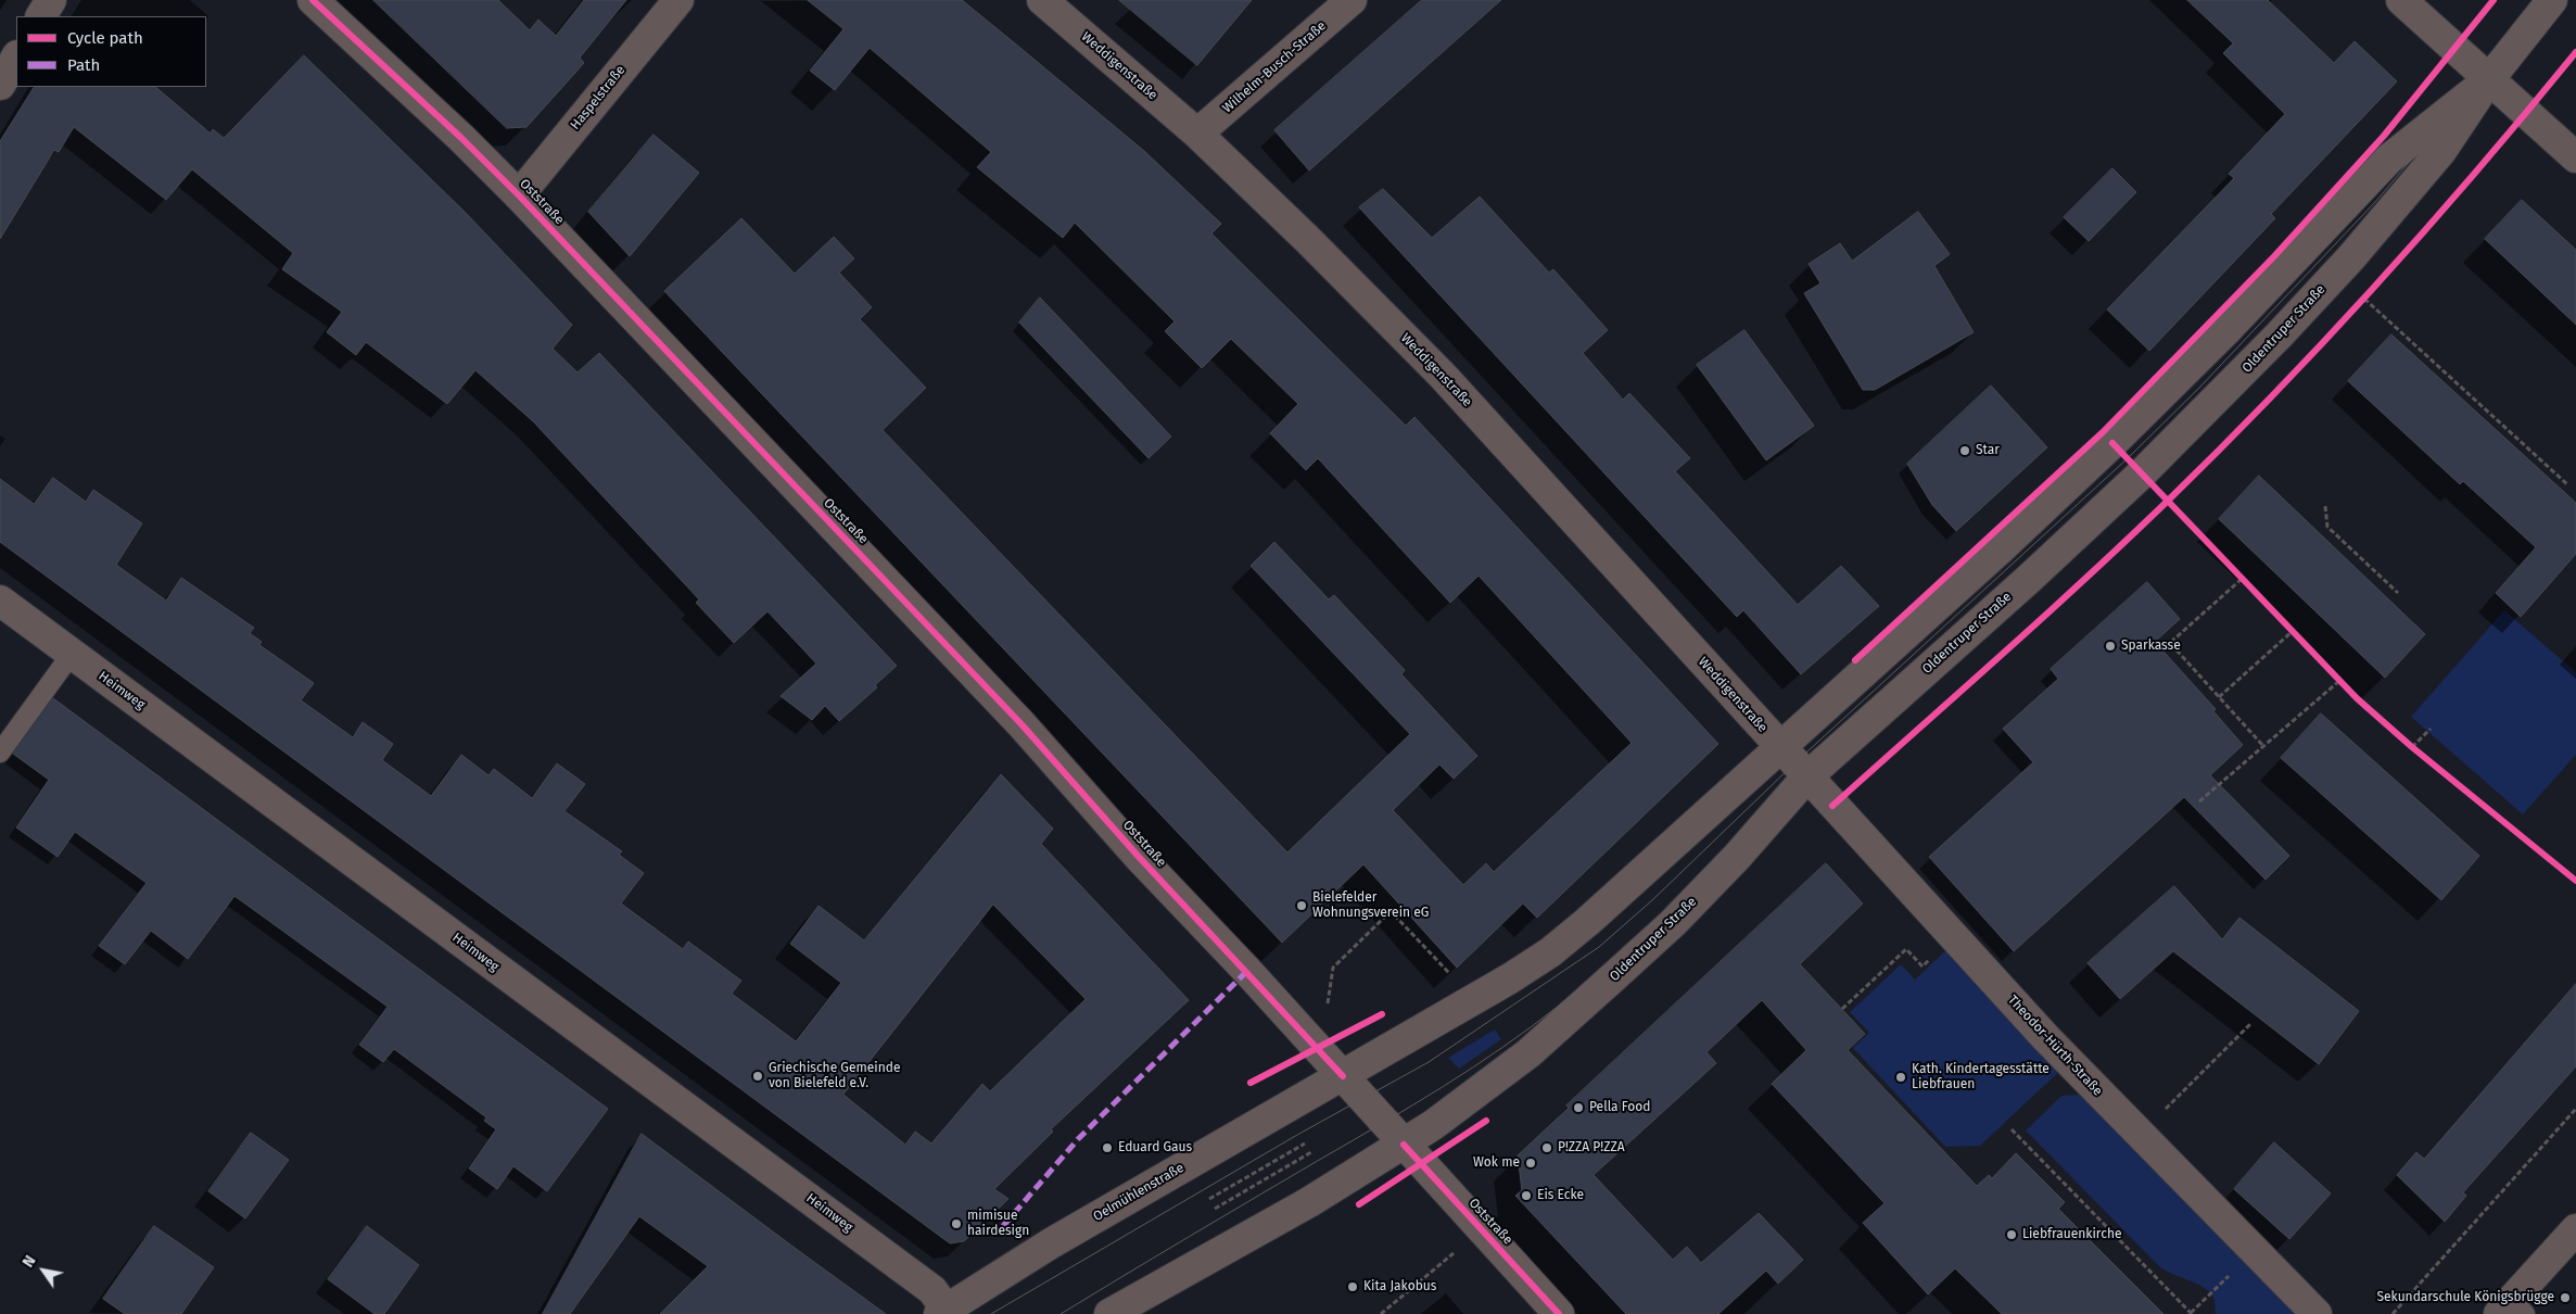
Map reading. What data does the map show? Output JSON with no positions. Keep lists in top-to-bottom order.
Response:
{
  "streets": {
    "street": [
      "Weddigenstraße",
      "Wilhelm-Busch-Straße",
      "Haspelstraße",
      "Oststraße",
      "Oldentruper Straße",
      "Heimweg",
      "Theodor-Hürth-Straße",
      "Oelmühlenstraße"
    ]
  },
  "crossings": [
    ["Weddigenstraße", "Wilhelm-Busch-Straße"],
    ["Weddigenstraße", "Oldentruper Straße"],
    ["Weddigenstraße", "Theodor-Hürth-Straße"],
    ["Haspelstraße", "Oststraße"],
    ["Oststraße", "Oldentruper Straße"],
    ["Oststraße", "Oelmühlenstraße"],
    ["Oldentruper Straße", "Theodor-Hürth-Straße"],
    ["Oldentruper Straße", "Oelmühlenstraße"],
    ["Heimweg", "Oelmühlenstraße"]
  ],
  "places": [
    "Star",
    "Sparkasse",
    "Bielefelder Wohnungsverein eG",
    "Griechische Gemeinde von Bielefeld e.V.",
    "Kath. Kindertagesstätte Liebfrauen",
    "Pella Food",
    "Eduard Gaus",
    "P!ZZA P!ZZA",
    "Wok me",
    "Eis Ecke",
    "mimisue hairdesign",
    "Liebfrauenkirche",
    "Kita Jakobus",
    "Sekundarschule Königsbrügge"
  ],
  "legend": ["Cycle path", "Path"],
  "north": "top left"
}
